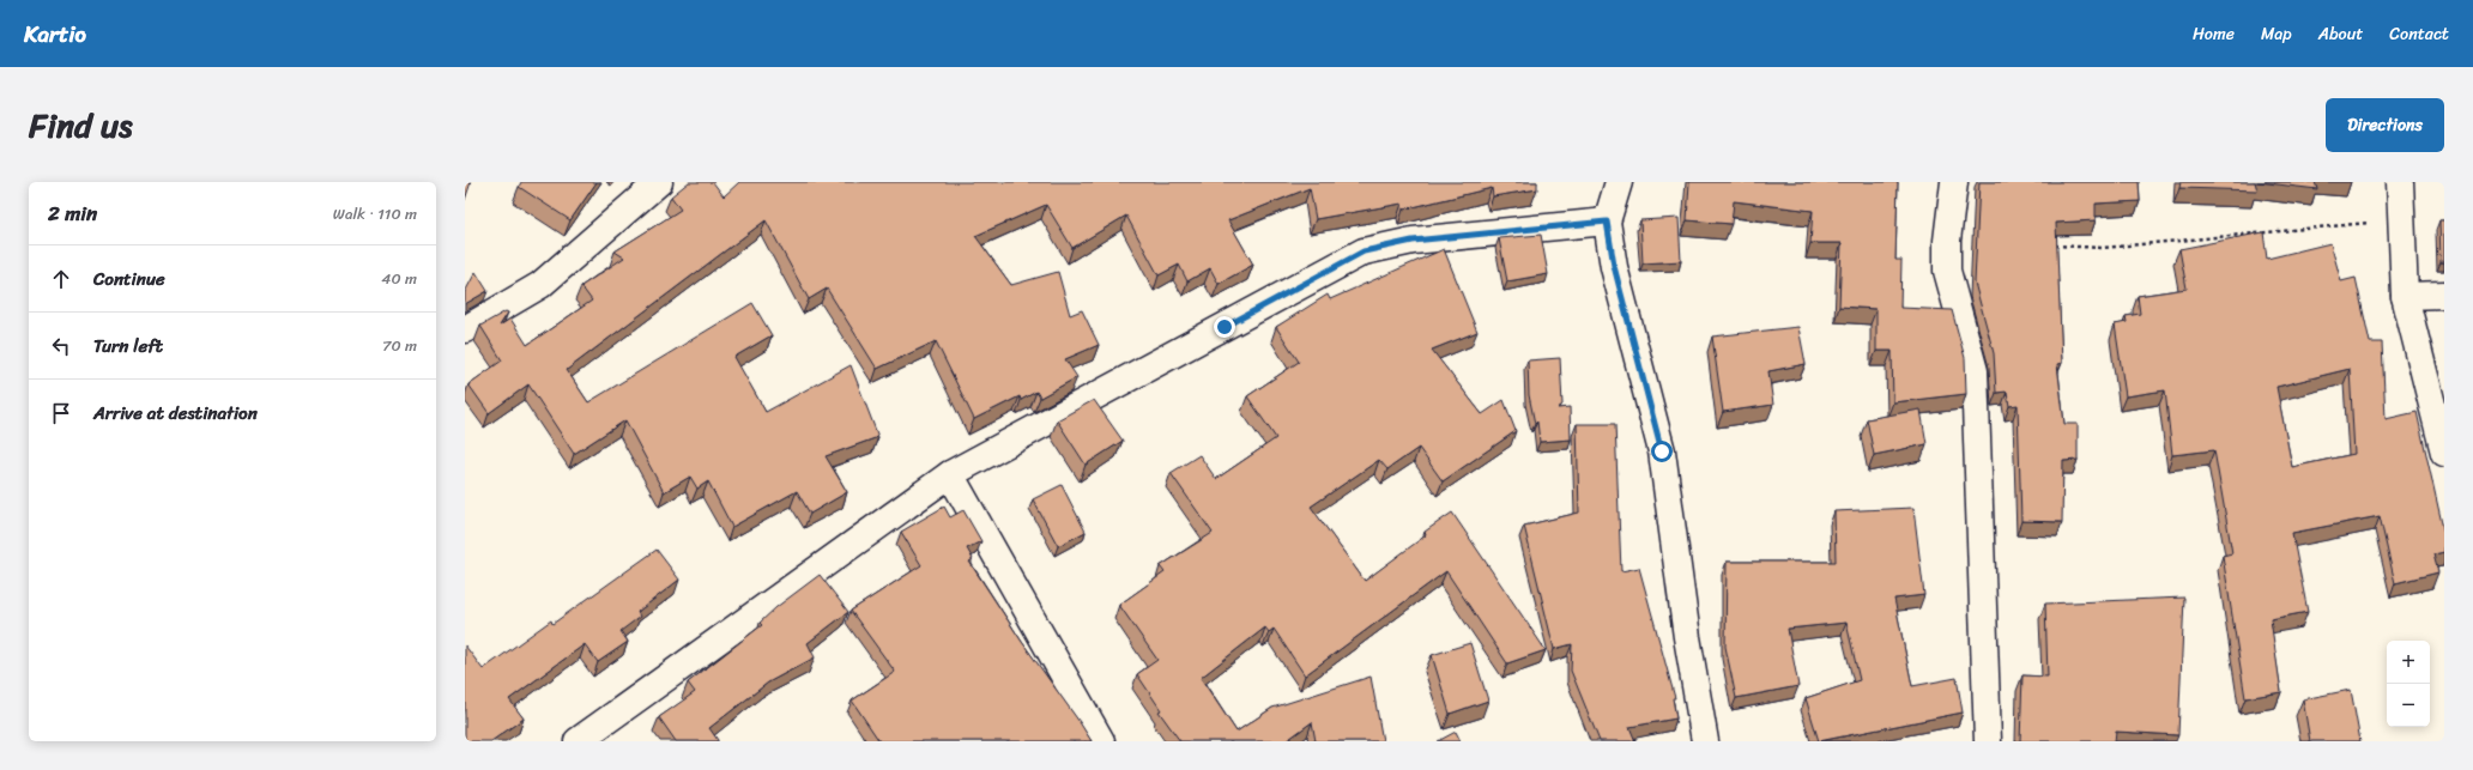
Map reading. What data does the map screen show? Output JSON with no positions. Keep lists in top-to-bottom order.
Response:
{
  "page": {
    "header": "Kartio",
    "nav": [
      "Home",
      "Map",
      "About",
      "Contact"
    ],
    "title": "Find us",
    "buttons": "Directions",
    "heading": ["2 min", "Walk · 110 m"],
    "list": [
      ["Continue", "40 m"],
      ["Turn left", "70 m"],
      "Arrive at destination"
    ],
    "map_buttons": ["+", "−"]
  }
}
